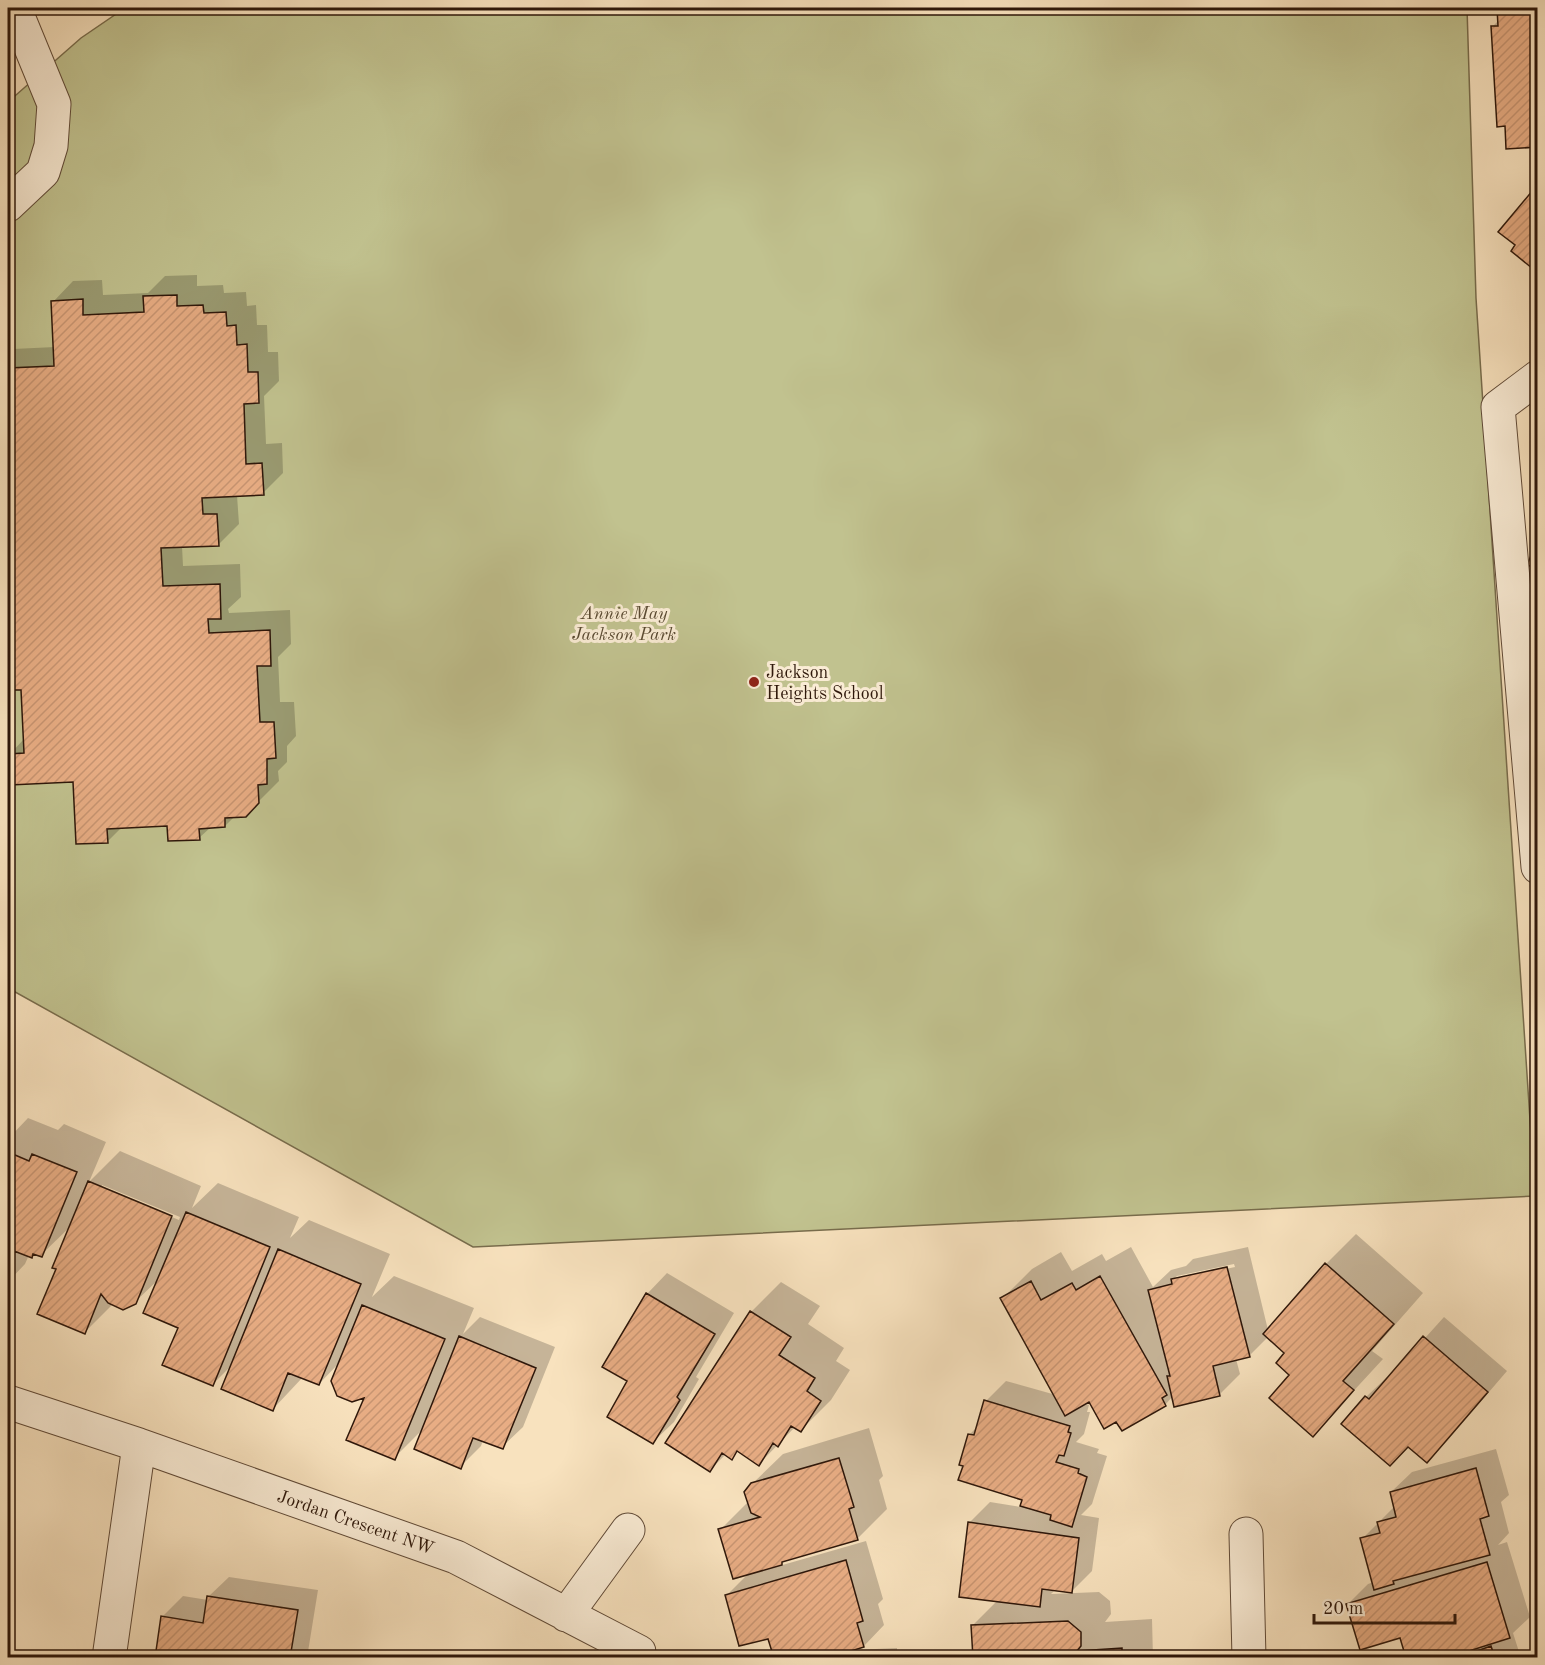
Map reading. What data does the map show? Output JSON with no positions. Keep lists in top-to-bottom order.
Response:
{
  "streets": {
    "street": ["Jordan Crescent NW"]
  },
  "parks": ["Annie May Jackson Park"],
  "places": ["Jackson Heights School"],
  "scale_bar": "20 m"
}
